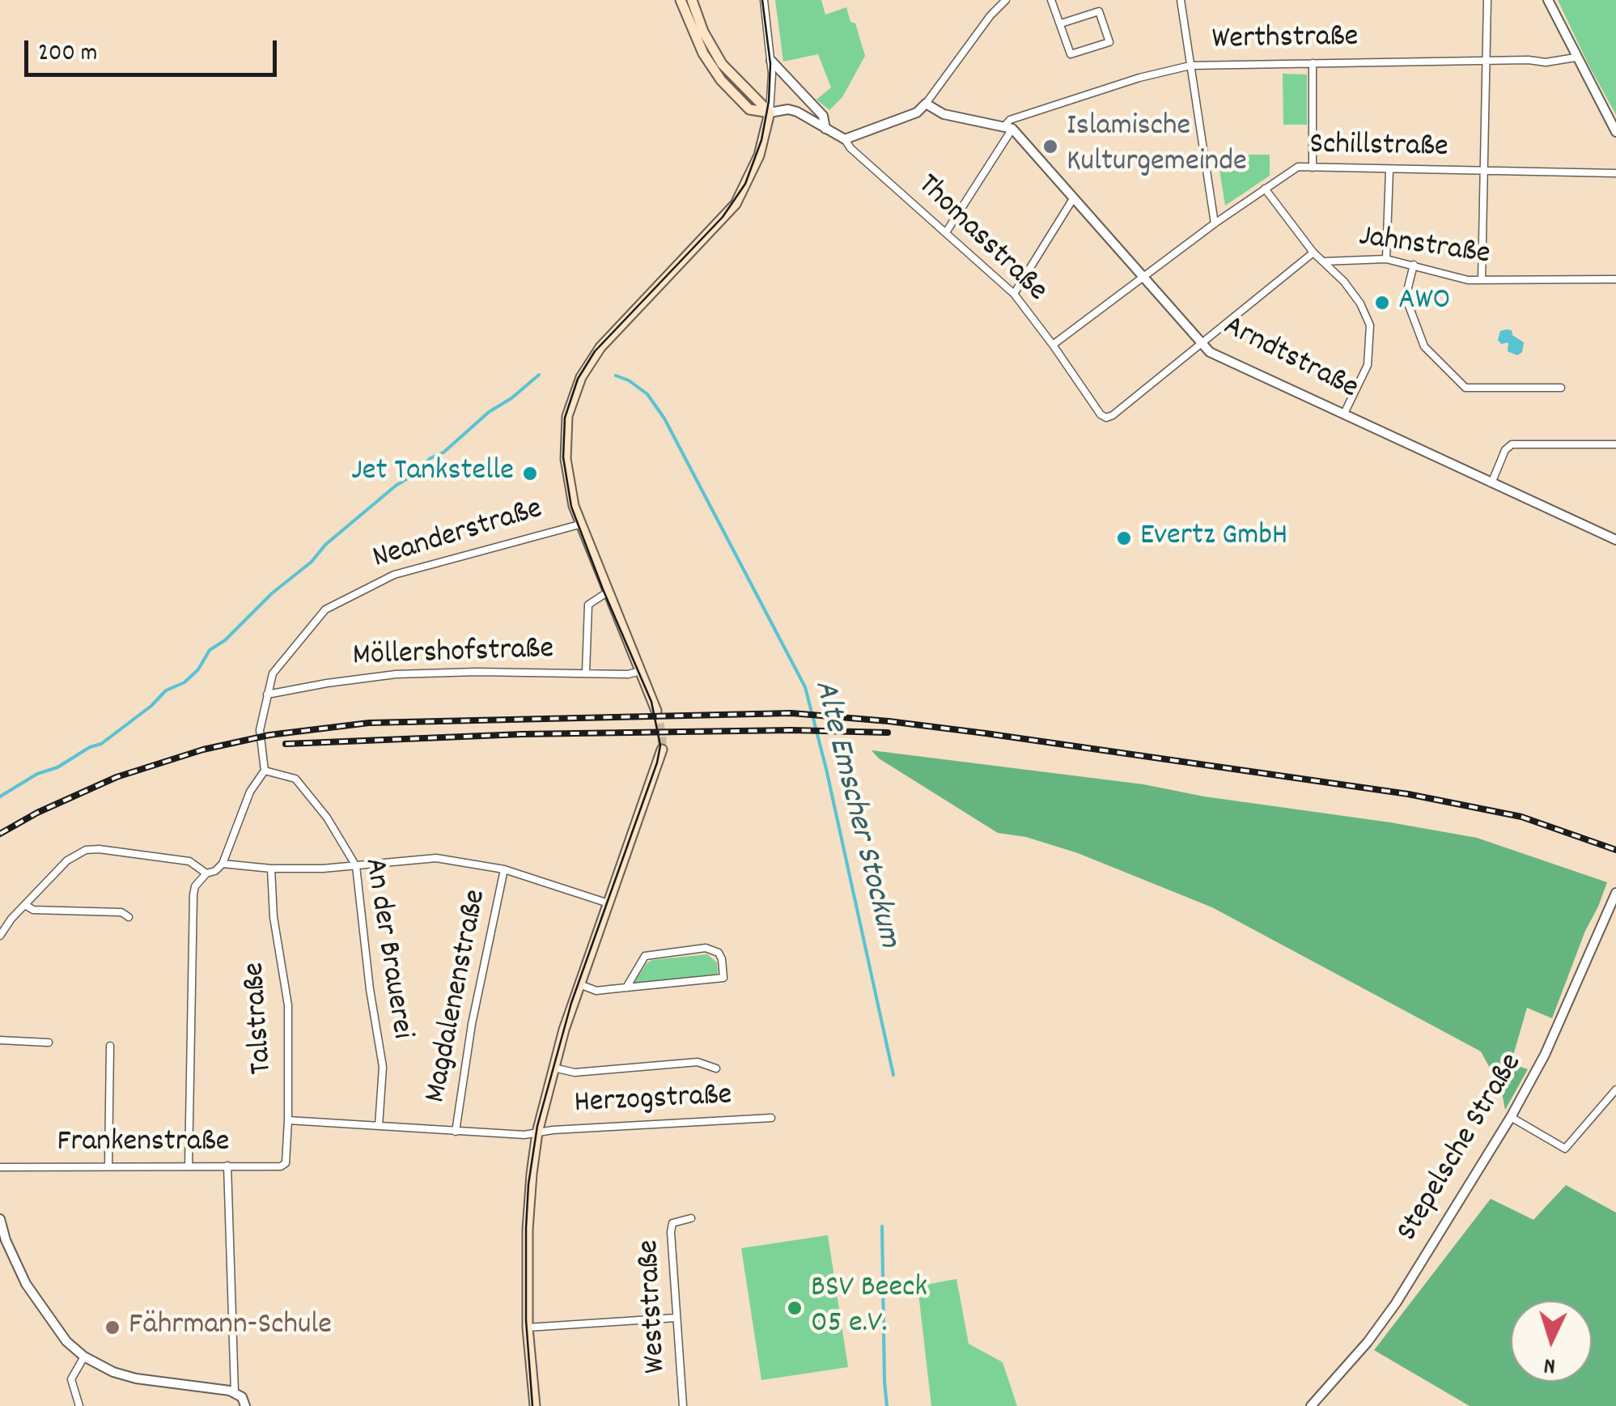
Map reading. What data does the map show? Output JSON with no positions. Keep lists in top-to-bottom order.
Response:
{
  "streets": {
    "street": [
      "Werthstraße",
      "Schillstraße",
      "Thomasstraße",
      "Jahnstraße",
      "Arndtstraße",
      "Neanderstraße",
      "Möllershofstraße",
      "An der Brauerei",
      "Magdalenenstraße",
      "Talstraße",
      "Herzogstraße",
      "Frankenstraße",
      "Stepelsche Straße",
      "Weststraße"
    ]
  },
  "crossings": [
    ["Werthstraße", "Arndtstraße"],
    ["Schillstraße", "Thomasstraße"],
    ["Schillstraße", "Arndtstraße"],
    ["Thomasstraße", "Jahnstraße"],
    ["Jahnstraße", "Arndtstraße"],
    ["Neanderstraße", "Möllershofstraße"],
    ["Neanderstraße", "An der Brauerei"],
    ["An der Brauerei", "Herzogstraße"],
    ["Magdalenenstraße", "Herzogstraße"],
    ["Talstraße", "Herzogstraße"],
    ["Talstraße", "Frankenstraße"]
  ],
  "water": ["Alte Emscher Stockum"],
  "places": [
    "Islamische Kulturgemeinde",
    "AWO",
    "Jet Tankstelle",
    "Evertz GmbH",
    "BSV Beeck 05 e.V.",
    "Fährmann-Schule"
  ],
  "scale_bar": "200 m",
  "north": "bottom"
}
